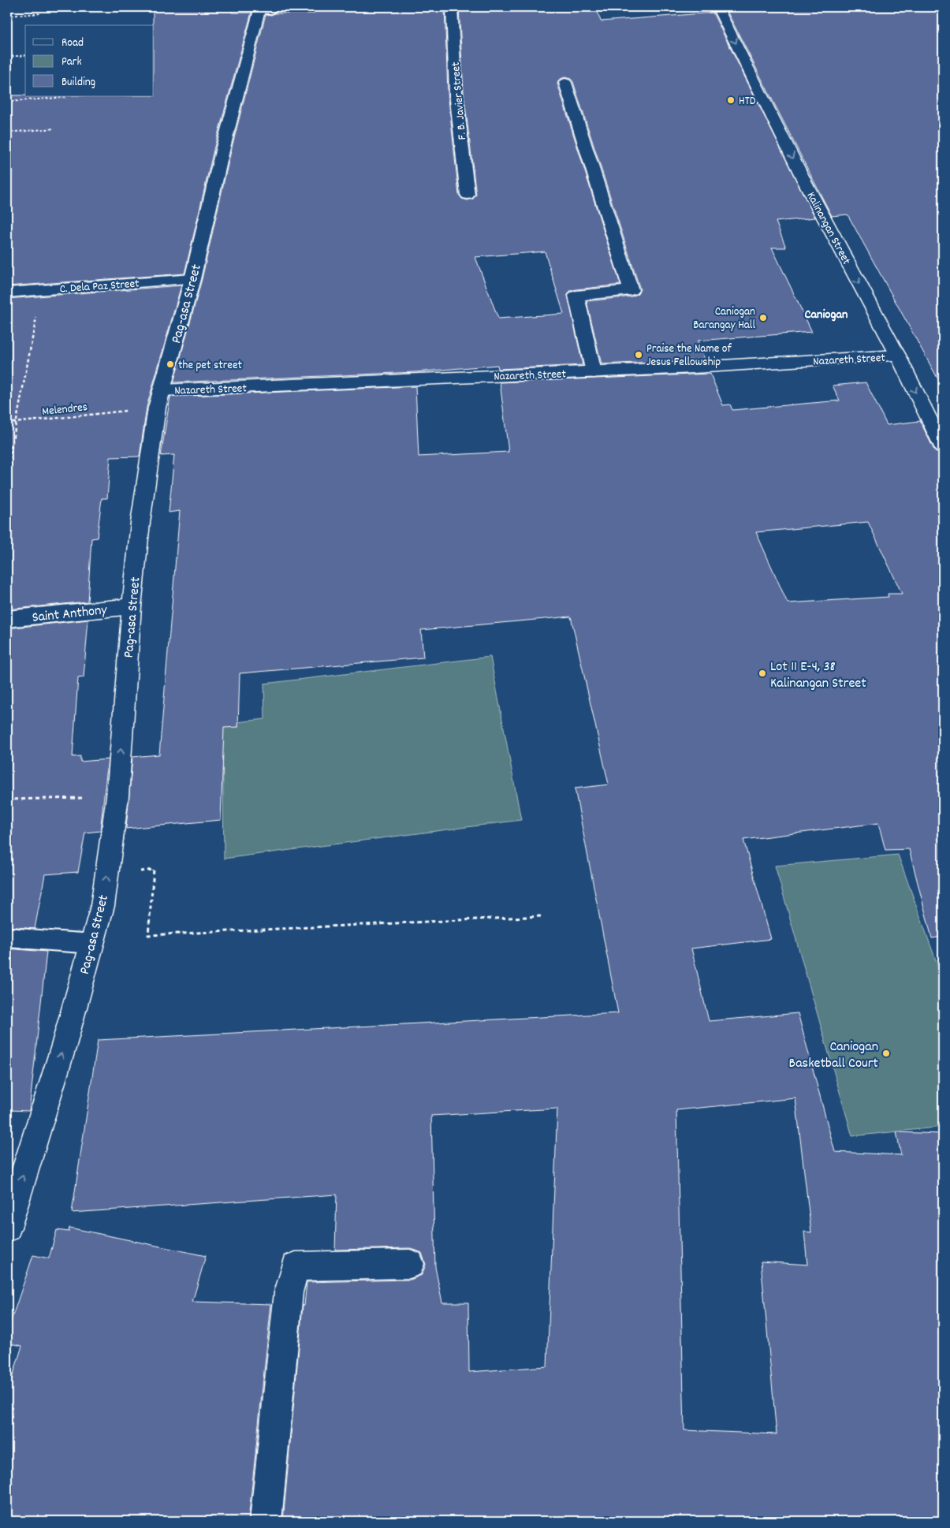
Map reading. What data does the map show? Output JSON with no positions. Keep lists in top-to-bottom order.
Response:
{
  "streets": {
    "street": [
      "F. B. Javier Street",
      "Kalinangan Street",
      "C. Dela Paz Street",
      "Pag-asa Street",
      "Nazareth Street",
      "Saint Anthony"
    ],
    "path": ["Melendres"]
  },
  "crossings": [
    ["Kalinangan Street", "Nazareth Street"],
    ["C. Dela Paz Street", "Pag-asa Street"],
    ["Pag-asa Street", "Nazareth Street"],
    ["Pag-asa Street", "Saint Anthony"]
  ],
  "one_way": ["Kalinangan Street", "Pag-asa Street"],
  "districts": ["Caniogan"],
  "places": [
    "HTD",
    "Caniogan Barangay Hall",
    "Praise the Name of Jesus Fellowship",
    "the pet street",
    "Lot 11 E-4, 38 Kalinangan Street",
    "Caniogan Basketball Court"
  ],
  "legend": ["Road", "Park", "Building"]
}
